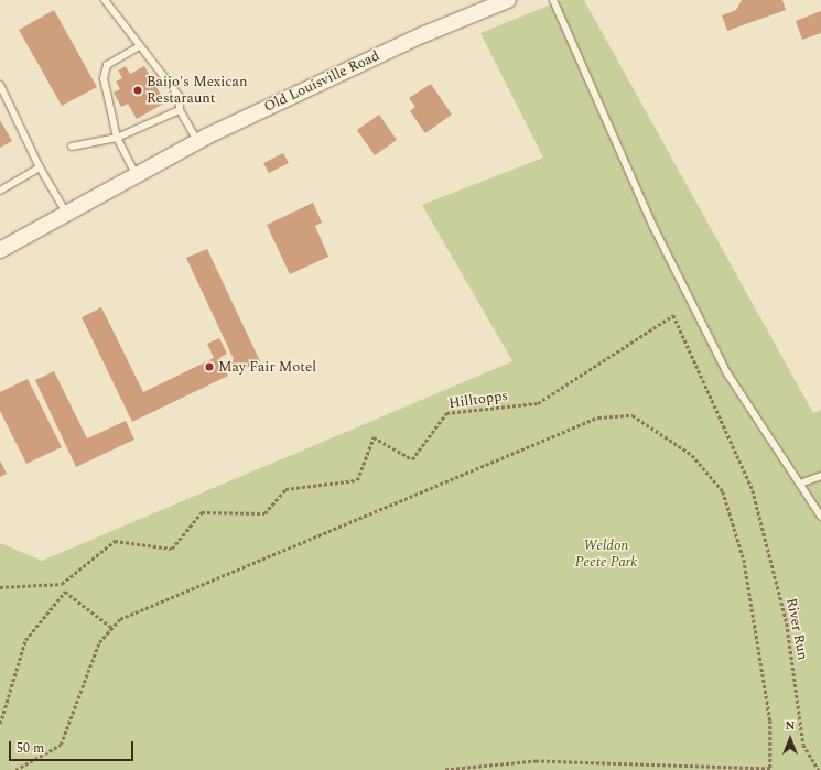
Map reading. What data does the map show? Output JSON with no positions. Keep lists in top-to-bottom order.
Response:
{
  "streets": {
    "street": ["Old Louisville Road"],
    "path": ["Hilltopps", "River Run"]
  },
  "crossings": [
    ["Hilltopps", "River Run"]
  ],
  "parks": ["Weldon Peete Park"],
  "places": ["Baijo's Mexican Restaraunt", "May Fair Motel"],
  "scale_bar": "50 m",
  "north": "top"
}
